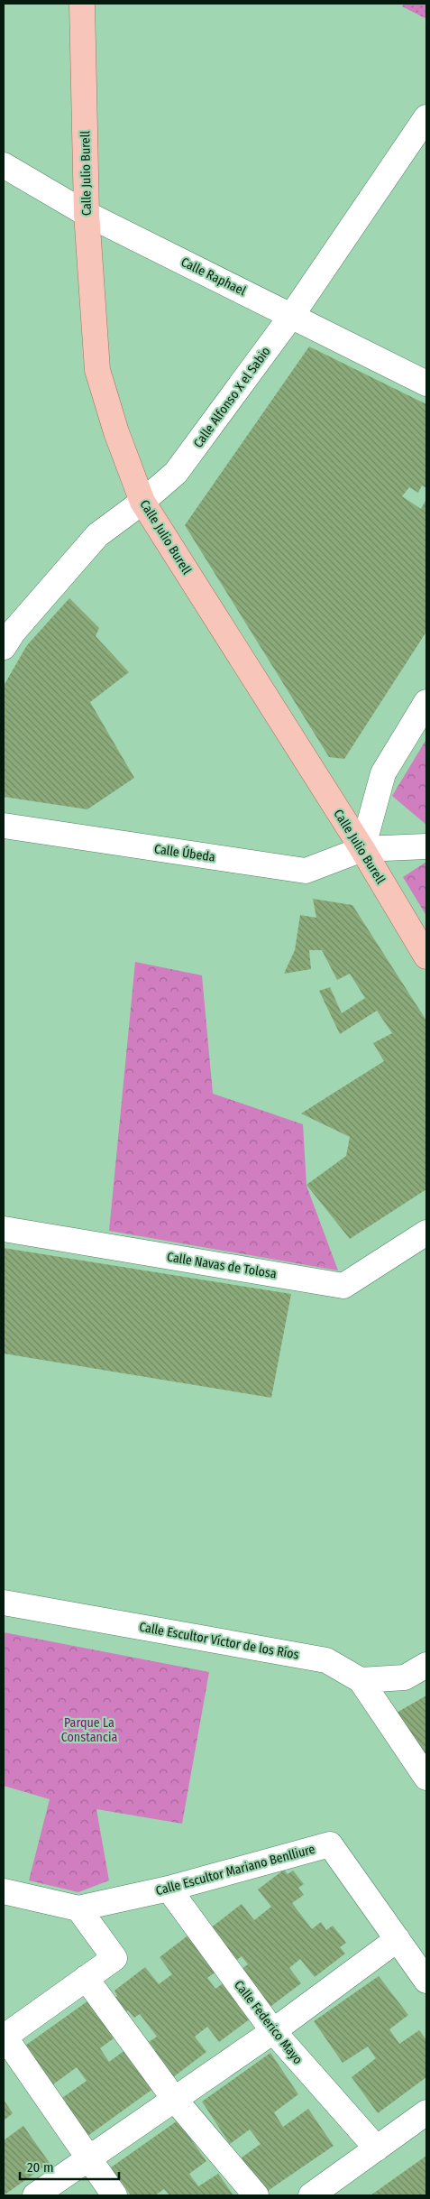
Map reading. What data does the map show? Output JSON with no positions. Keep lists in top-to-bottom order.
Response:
{
  "streets": {
    "main road": ["Calle Julio Burell"],
    "street": [
      "Calle Raphael",
      "Calle Alfonso X el Sabio",
      "Calle Úbeda",
      "Calle Navas de Tolosa",
      "Calle Escultor Víctor de los Ríos",
      "Calle Escultor Mariano Benlliure",
      "Calle Federico Mayo"
    ]
  },
  "crossings": [
    ["Calle Julio Burell", "Calle Raphael"],
    ["Calle Julio Burell", "Calle Alfonso X el Sabio"],
    ["Calle Julio Burell", "Calle Úbeda"],
    ["Calle Raphael", "Calle Alfonso X el Sabio"],
    ["Calle Escultor Mariano Benlliure", "Calle Federico Mayo"]
  ],
  "parks": ["Parque La Constancia"],
  "scale_bar": "20 m"
}
